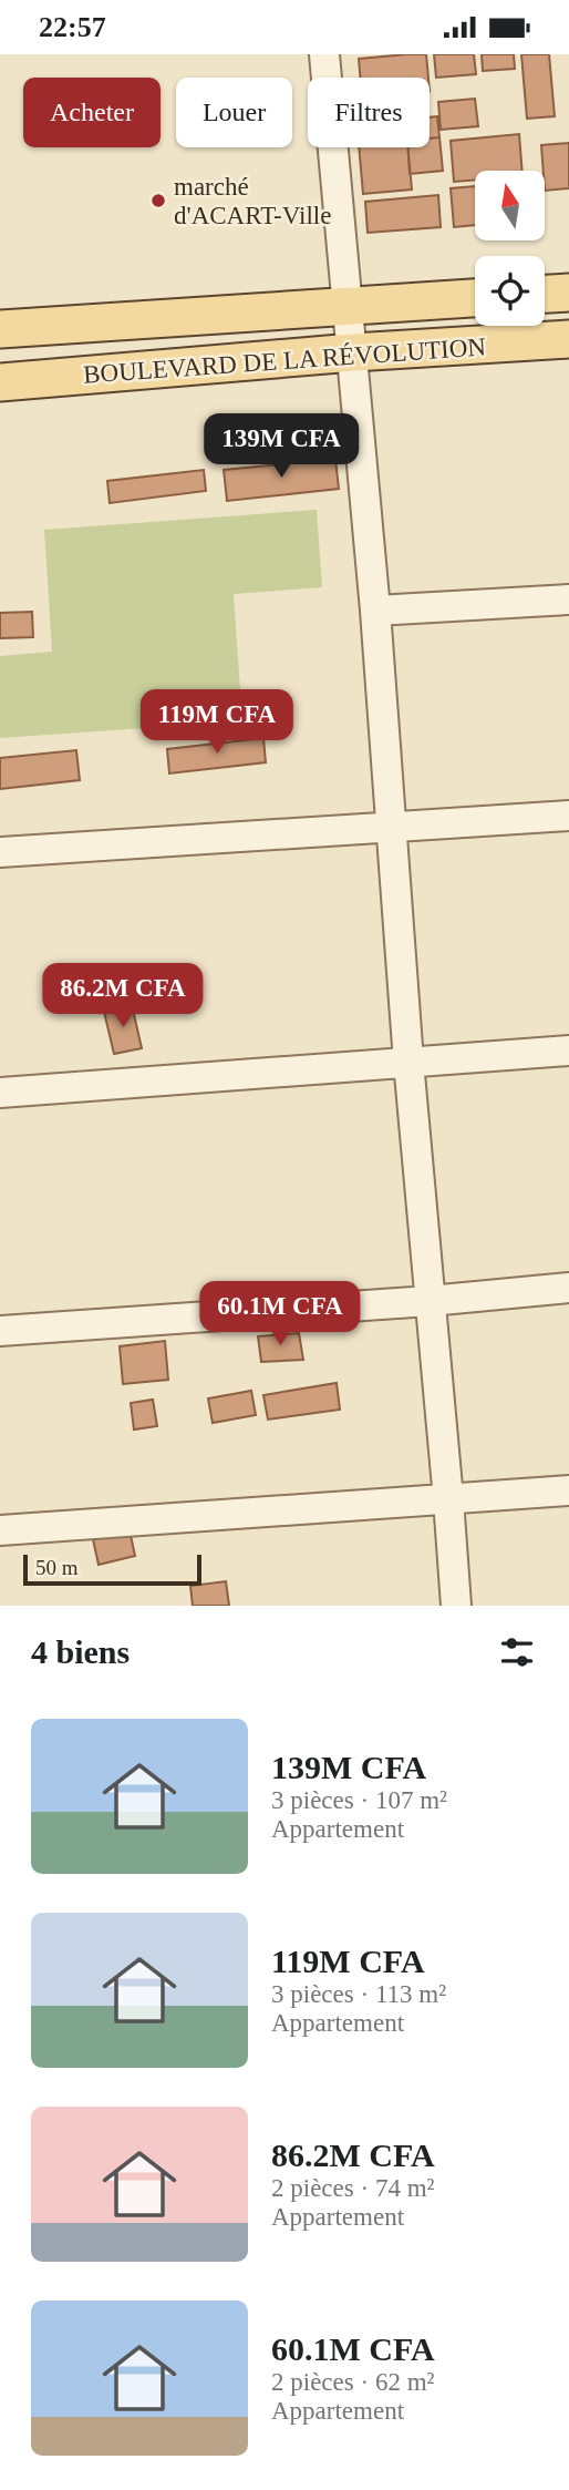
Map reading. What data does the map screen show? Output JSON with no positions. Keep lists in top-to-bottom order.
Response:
{
  "streets": {
    "main road": ["BOULEVARD DE LA RÉVOLUTION"]
  },
  "places": ["marché d'ACART-Ville"],
  "scale_bar": "50 m",
  "north": "top",
  "page": {
    "status": "22:57",
    "chip": ["Acheter", "Louer", "Filtres"],
    "price": [
      "139M CFA",
      "119M CFA",
      "86.2M CFA",
      "60.1M CFA"
    ],
    "scale": "50 m",
    "heading": "4 biens",
    "list": [
      {
        "name": "139M CFA",
        "note": "3 pièces · 107 m² · Appartement"
      },
      {
        "name": "119M CFA",
        "note": "3 pièces · 113 m² · Appartement"
      },
      {
        "name": "86.2M CFA",
        "note": "2 pièces · 74 m² · Appartement"
      },
      {
        "name": "60.1M CFA",
        "note": "2 pièces · 62 m² · Appartement"
      }
    ]
  }
}
